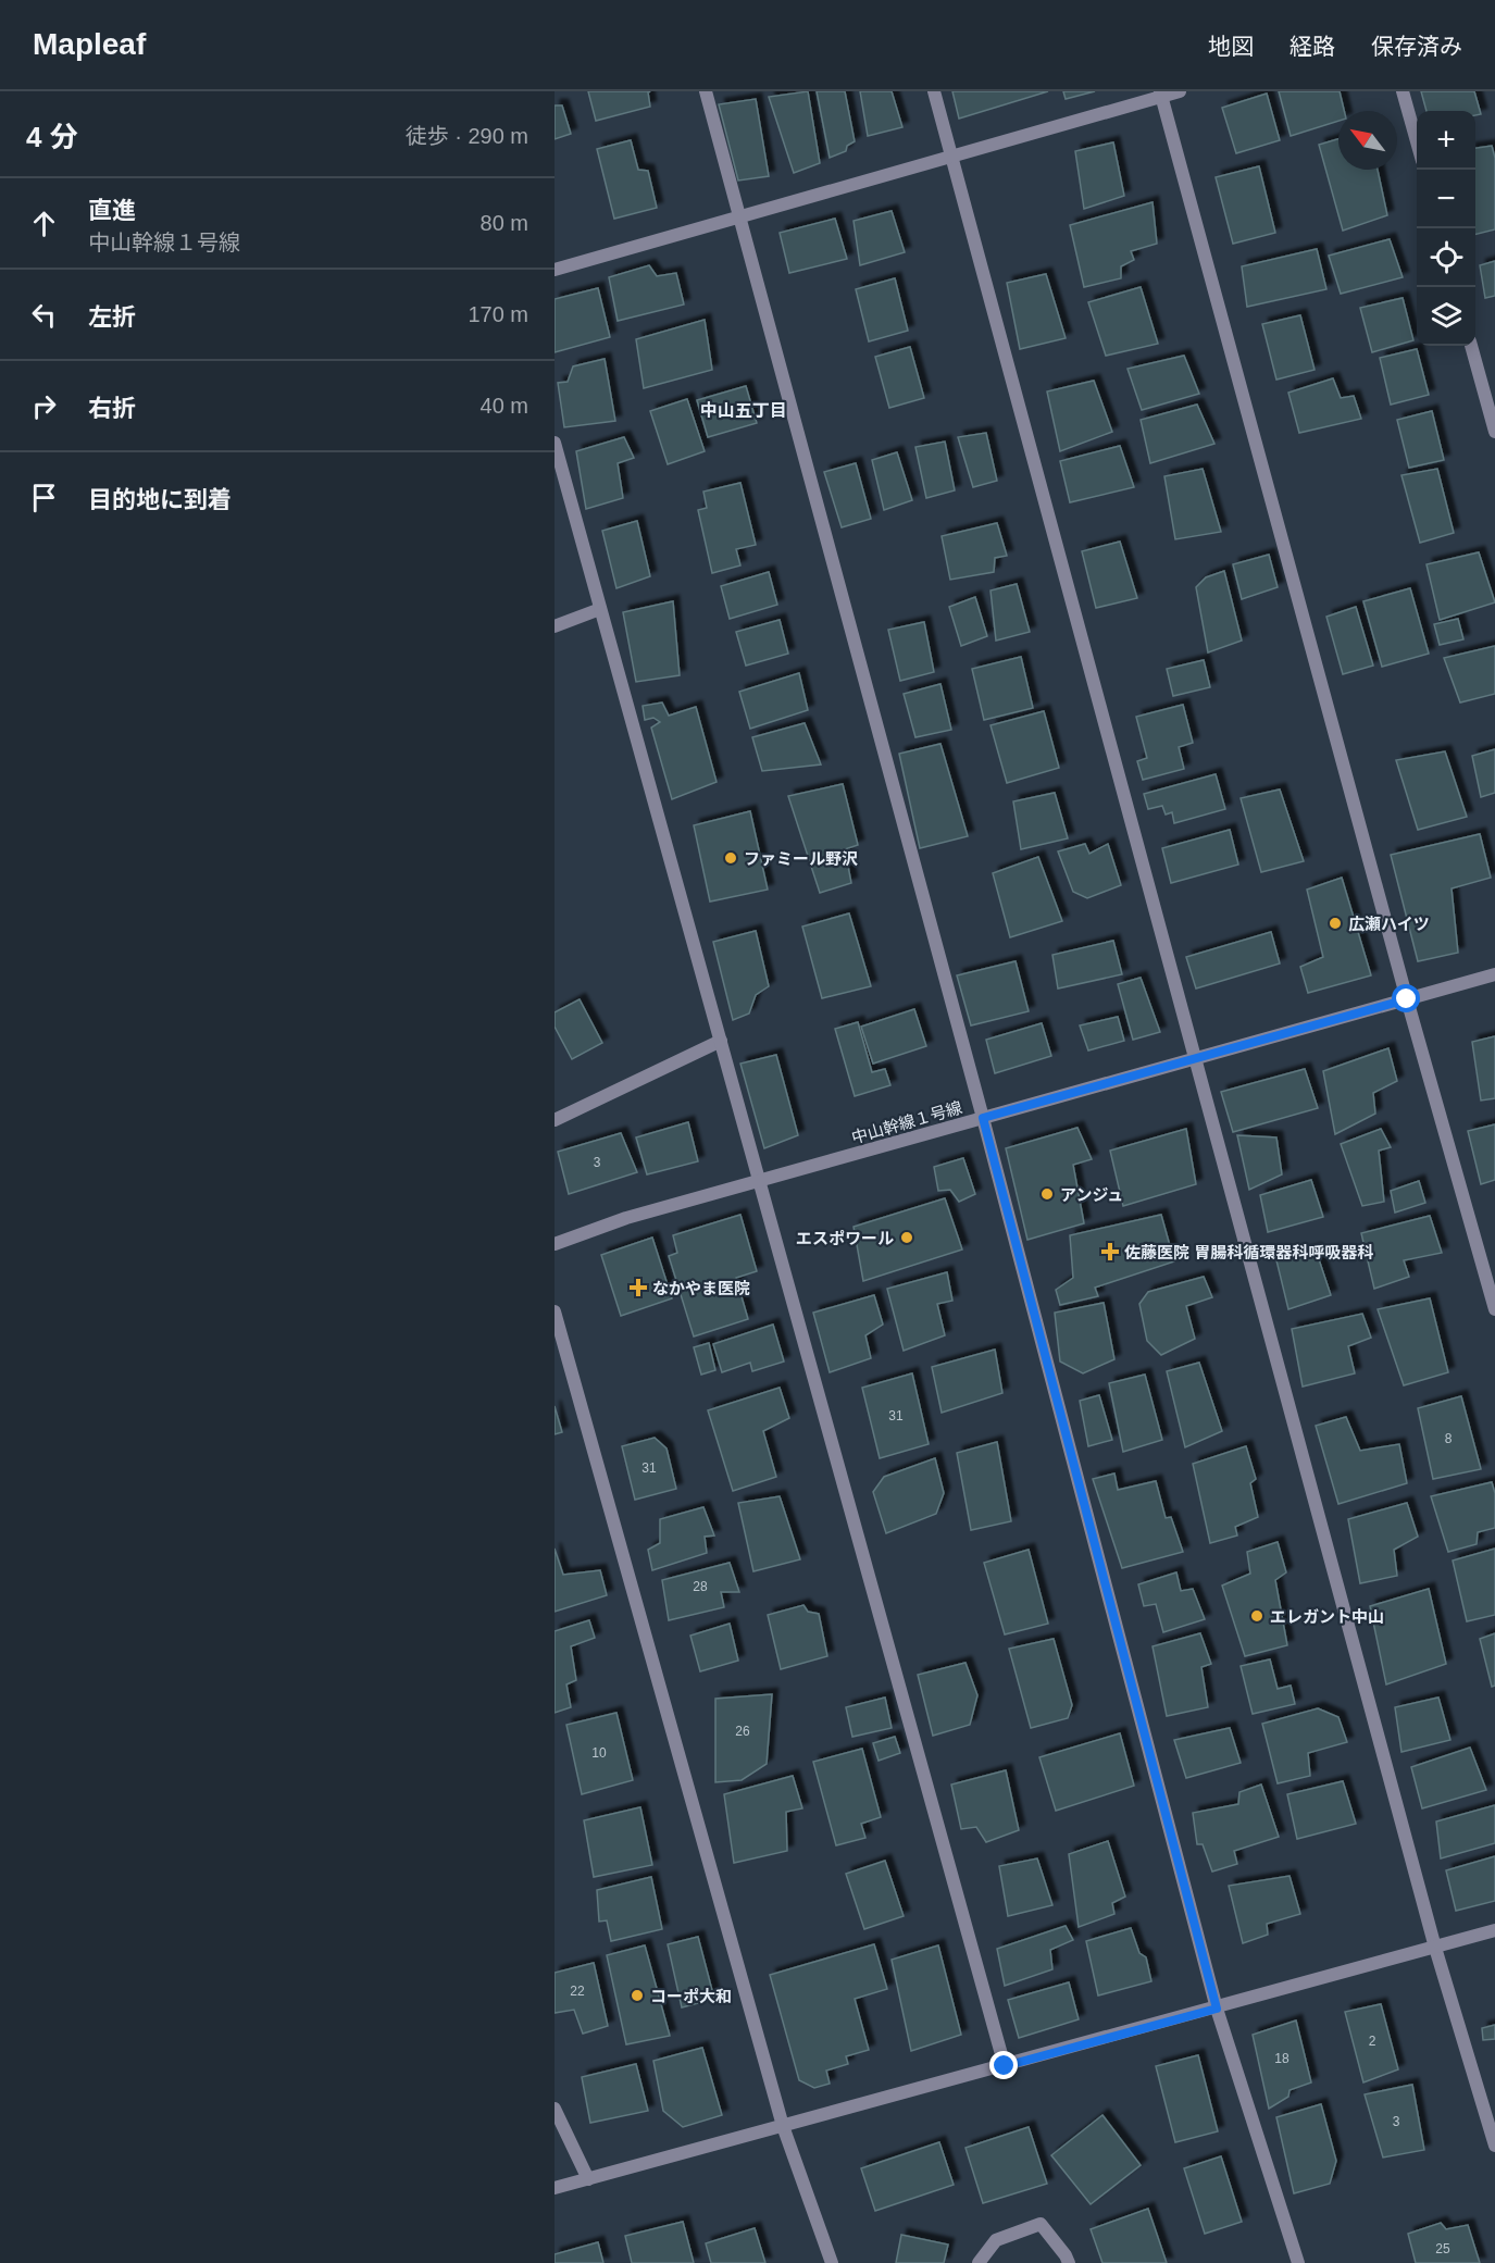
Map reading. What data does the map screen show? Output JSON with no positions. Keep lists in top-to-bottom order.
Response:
{
  "streets": {
    "street": ["中山幹線１号線"]
  },
  "districts": ["中山五丁目"],
  "places": {
    "other": [
      "ファミール野沢",
      "広瀬ハイツ",
      "アンジュ",
      "エスポワール",
      "エレガント中山",
      "コーポ大和"
    ],
    "health": ["佐藤医院 胃腸科循環器科呼吸器科", "なかやま医院"]
  },
  "house_numbers": [
    "3",
    "31",
    "8",
    "31",
    "28",
    "26",
    "10",
    "22",
    "2",
    "18",
    "3",
    "25"
  ],
  "north": "top left",
  "page": {
    "header": "Mapleaf",
    "nav": ["地図", "経路", "保存済み"],
    "heading": ["4 分", "徒歩 · 290 m"],
    "map_buttons": ["+", "−"],
    "list": [
      ["直進", "中山幹線１号線", "80 m"],
      ["左折", "170 m"],
      ["右折", "40 m"],
      "目的地に到着"
    ]
  }
}
